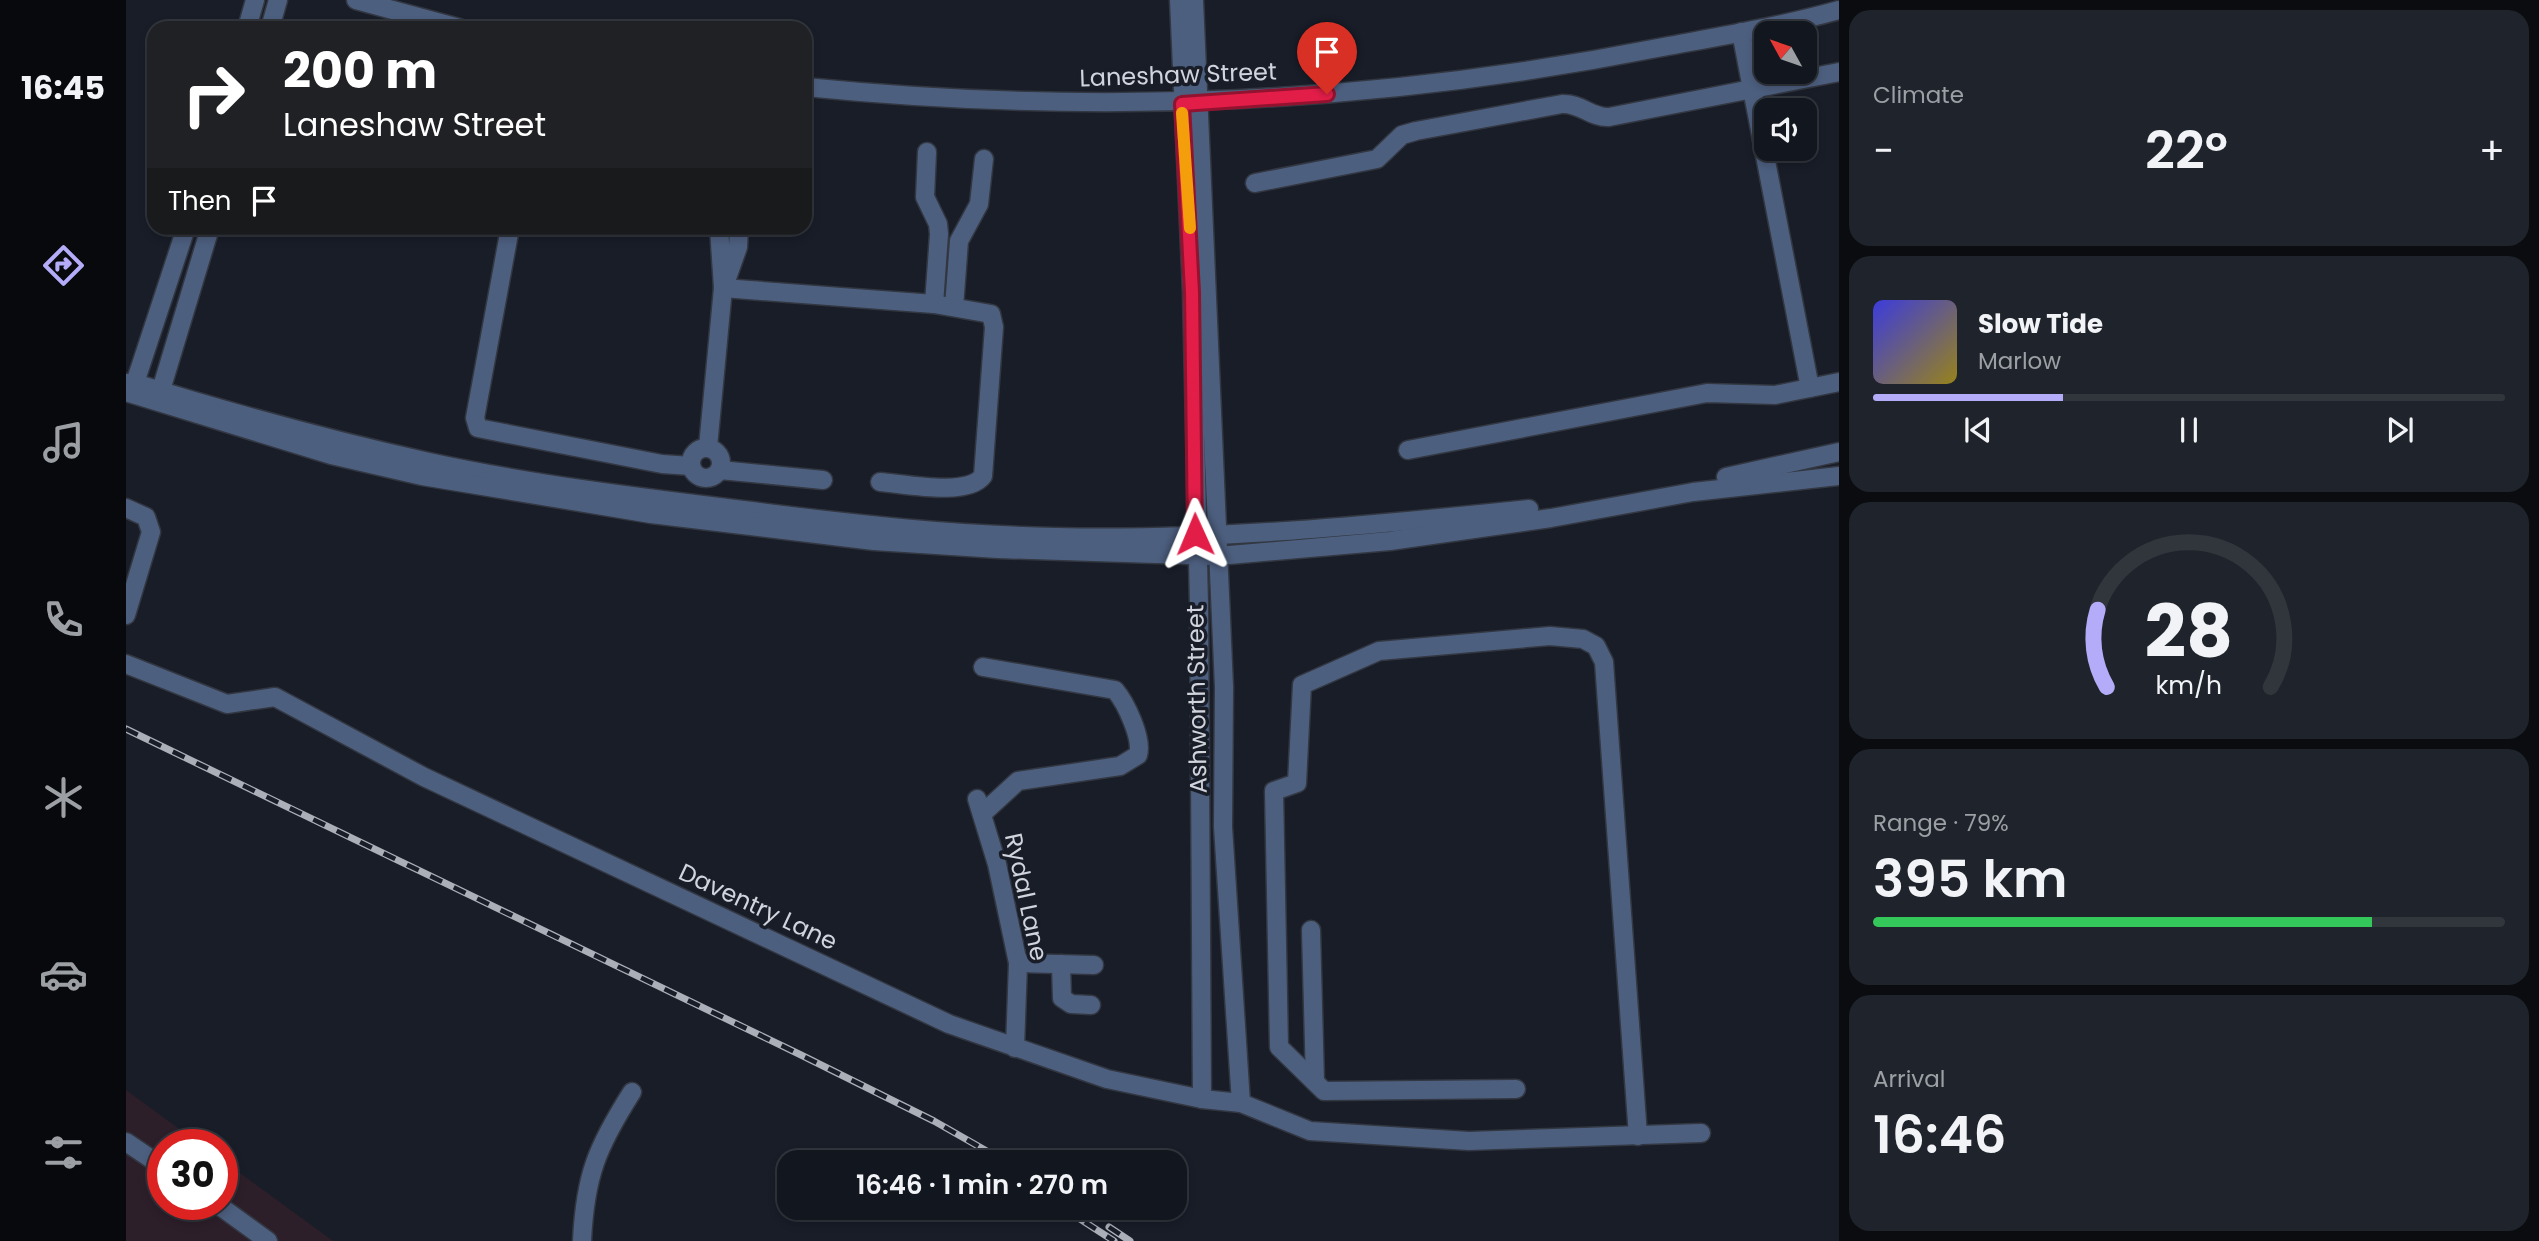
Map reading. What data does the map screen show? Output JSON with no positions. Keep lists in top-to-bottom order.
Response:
{
  "streets": {
    "street": [
      "Laneshaw Street",
      "Ashworth Street",
      "Rydal Lane",
      "Daventry Lane"
    ]
  },
  "crossings": [
    ["Laneshaw Street", "Ashworth Street"],
    ["Ashworth Street", "Daventry Lane"],
    ["Rydal Lane", "Daventry Lane"]
  ],
  "north": "top left",
  "page": {
    "tabs": "16:45",
    "tile": [
      "Climate",
      ["Range · 79%", "395 km"],
      ["Arrival", "16:46"]
    ],
    "turn": ["200 m", "Laneshaw Street"],
    "heat": ["−", "22°", "+"],
    "then": "Then",
    "song": ["Slow Tide", "Marlow"],
    "limit": "30",
    "trip": "16:46 · 1 min · 270 m",
    "gauge": ["28", "km/h"]
  }
}
